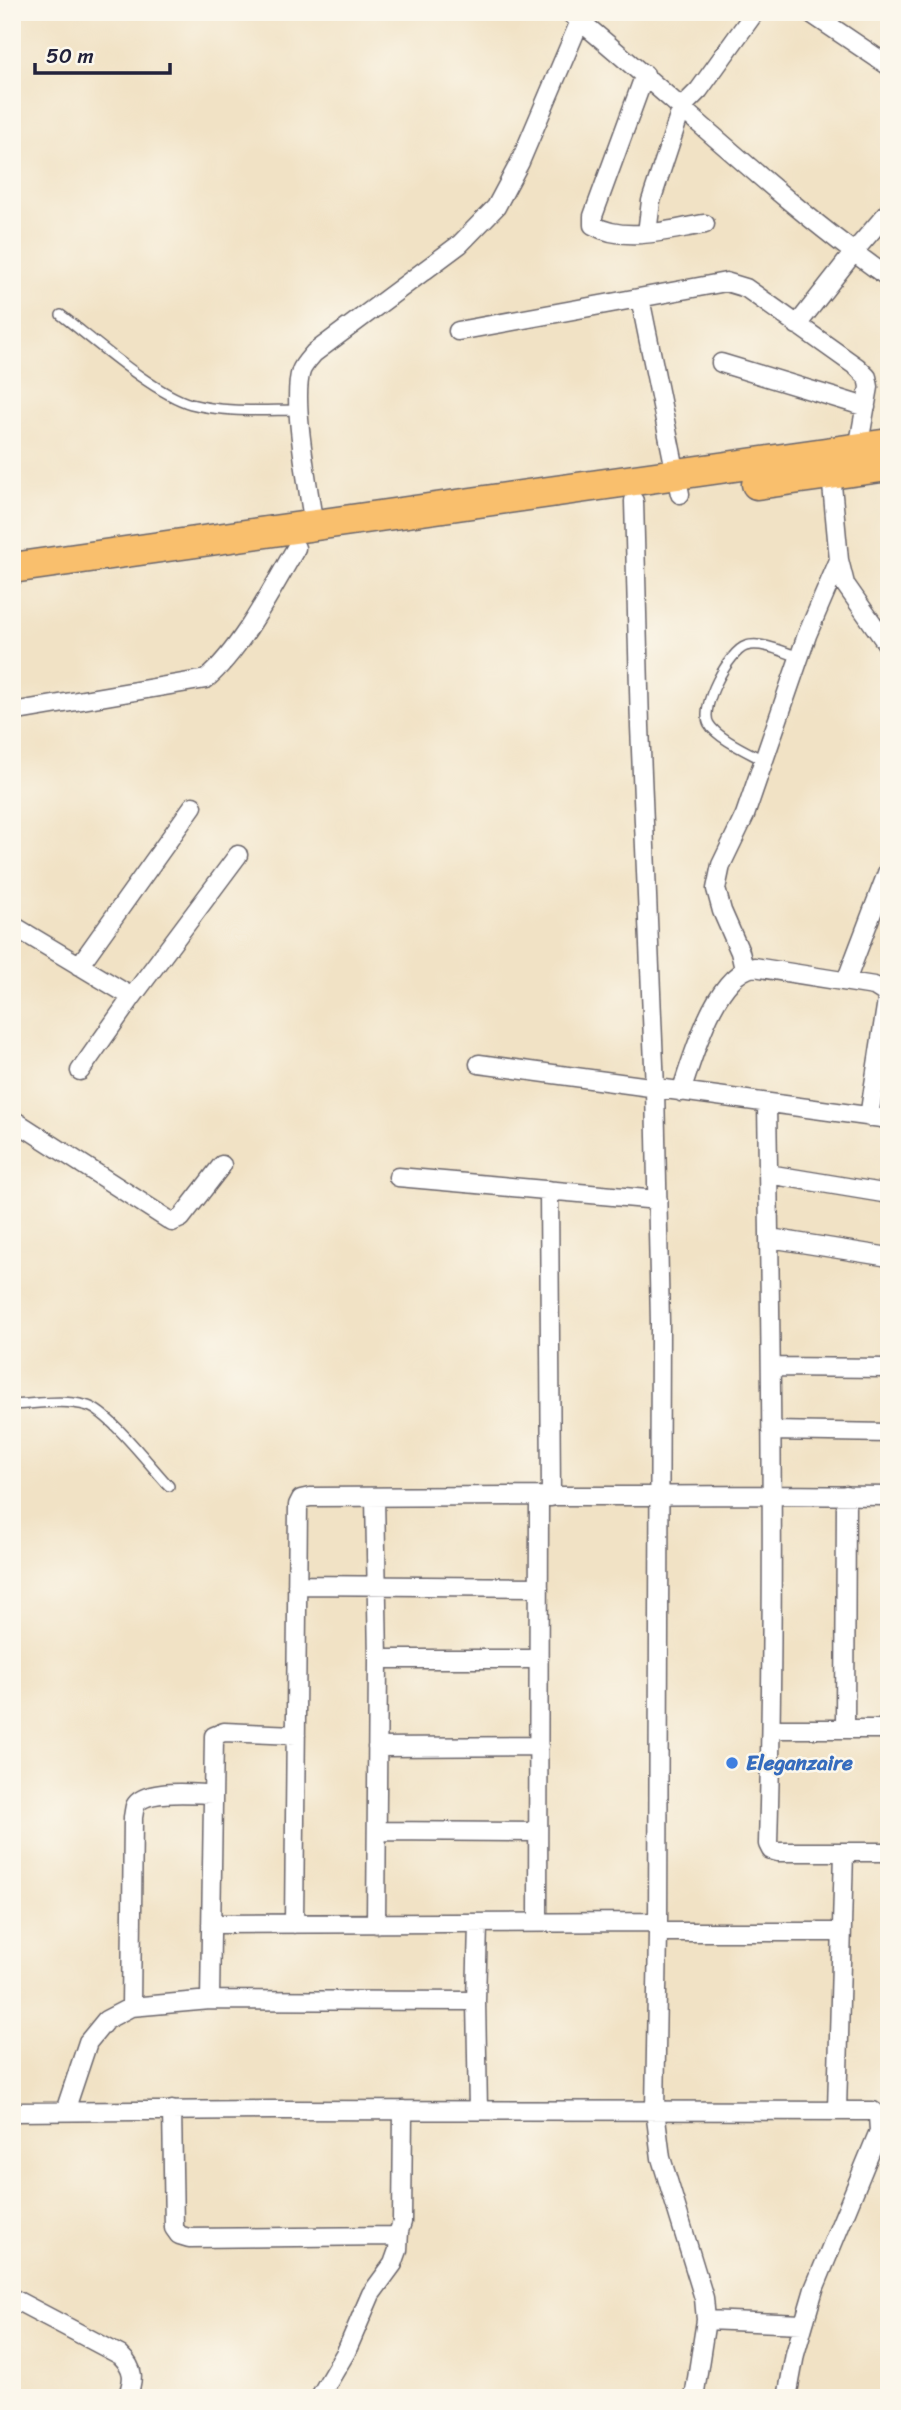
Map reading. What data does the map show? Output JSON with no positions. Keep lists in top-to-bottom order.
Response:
{
  "places": ["Eleganzaire"],
  "scale_bar": "50 m"
}
